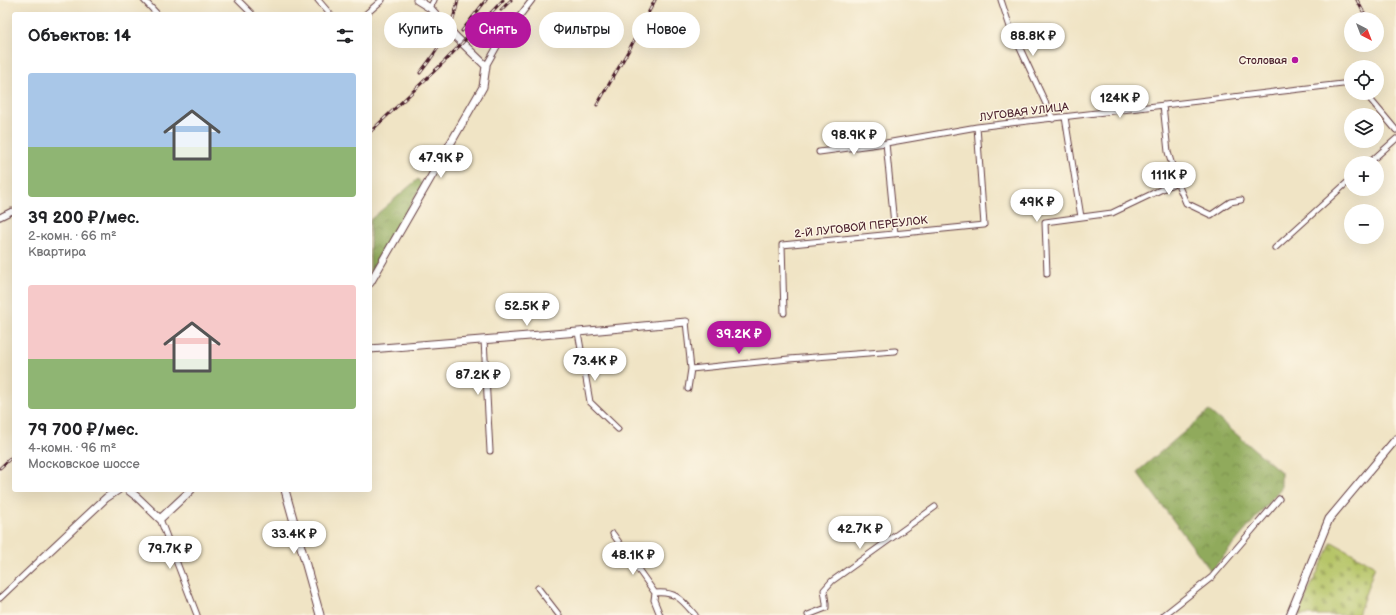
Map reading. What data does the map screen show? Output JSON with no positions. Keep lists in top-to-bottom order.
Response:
{
  "streets": {
    "street": ["ЛУГОВАЯ УЛИЦА", "2-Й ЛУГОВОЙ ПЕРЕУЛОК"]
  },
  "crossings": [
    ["ЛУГОВАЯ УЛИЦА", "2-Й ЛУГОВОЙ ПЕРЕУЛОК"]
  ],
  "places": ["Столовая"],
  "north": "bottom right",
  "page": {
    "map_buttons": ["+", "−"],
    "chip": [
      "Купить",
      "Снять",
      "Фильтры",
      "Новое"
    ],
    "heading": "Объектов: 14",
    "price": [
      "88.8K ₽",
      "124K ₽",
      "98.9K ₽",
      "47.9K ₽",
      "111K ₽",
      "49K ₽",
      "52.5K ₽",
      "39.2K ₽",
      "73.4K ₽",
      "87.2K ₽",
      "42.7K ₽",
      "33.4K ₽",
      "79.7K ₽",
      "48.1K ₽"
    ],
    "list": [
      {
        "name": "39 200 ₽/мес.",
        "note": "2-комн. · 66 m² · Квартира"
      },
      {
        "name": "79 700 ₽/мес.",
        "note": "4-комн. · 96 m² · Московское шоссе"
      }
    ]
  }
}
